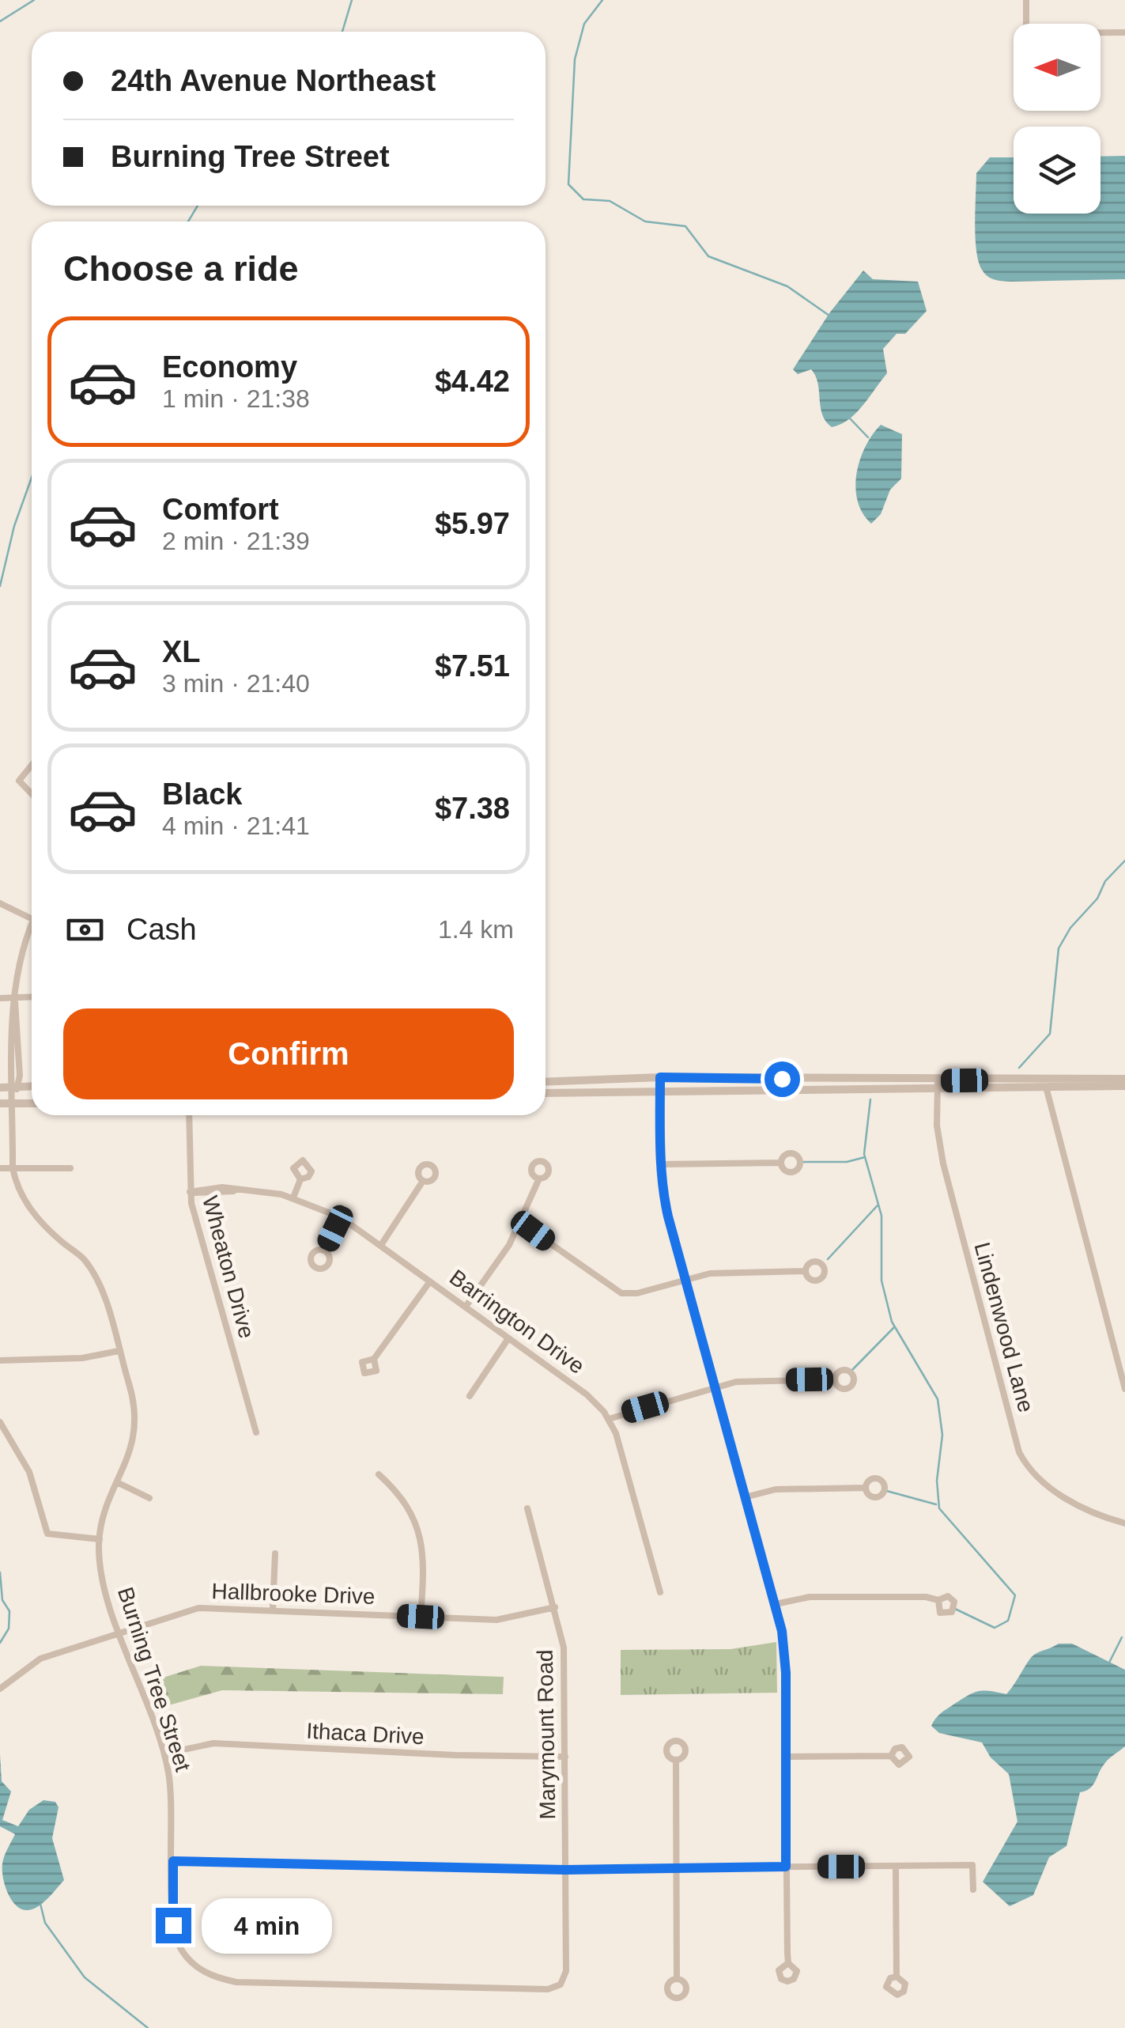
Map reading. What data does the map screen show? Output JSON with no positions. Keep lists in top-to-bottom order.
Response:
{
  "streets": {
    "street": [
      "Wheaton Drive",
      "Barrington Drive",
      "Lindenwood Lane",
      "Hallbrooke Drive",
      "Burning Tree Street",
      "Ithaca Drive",
      "Marymount Road"
    ]
  },
  "crossings": [
    ["Wheaton Drive", "Barrington Drive"],
    ["Hallbrooke Drive", "Burning Tree Street"],
    ["Hallbrooke Drive", "Marymount Road"],
    ["Burning Tree Street", "Ithaca Drive"],
    ["Burning Tree Street", "Marymount Road"],
    ["Ithaca Drive", "Marymount Road"]
  ],
  "north": "left",
  "page": {
    "banner": ["24th Avenue Northeast", "Burning Tree Street"],
    "heading": "Choose a ride",
    "list": [
      {
        "name": "Economy",
        "note": "1 min · 21:38",
        "value": "$4.42"
      },
      {
        "name": "Comfort",
        "note": "2 min · 21:39",
        "value": "$5.97"
      },
      {
        "name": "XL",
        "note": "3 min · 21:40",
        "value": "$7.51"
      },
      {
        "name": "Black",
        "note": "4 min · 21:41",
        "value": "$7.38"
      }
    ],
    "pay": ["Cash", "1.4 km"],
    "buttons": "Confirm",
    "bubble": "4 min"
  }
}
